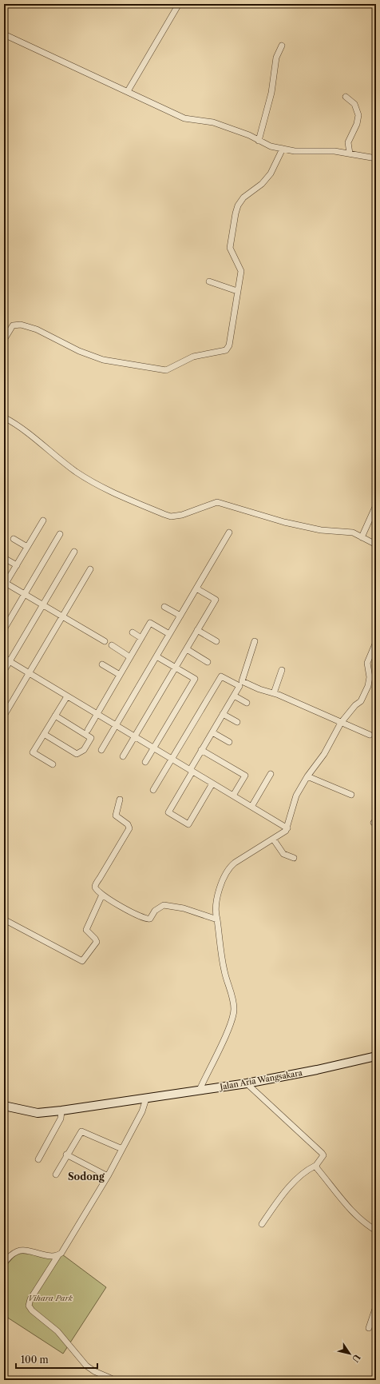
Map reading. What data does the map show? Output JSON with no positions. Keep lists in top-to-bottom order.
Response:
{
  "streets": {
    "street": ["Jalan Aria Wangsakara"]
  },
  "districts": ["Sodong"],
  "parks": ["Vihara Park"],
  "scale_bar": "100 m",
  "north": "bottom right"
}
